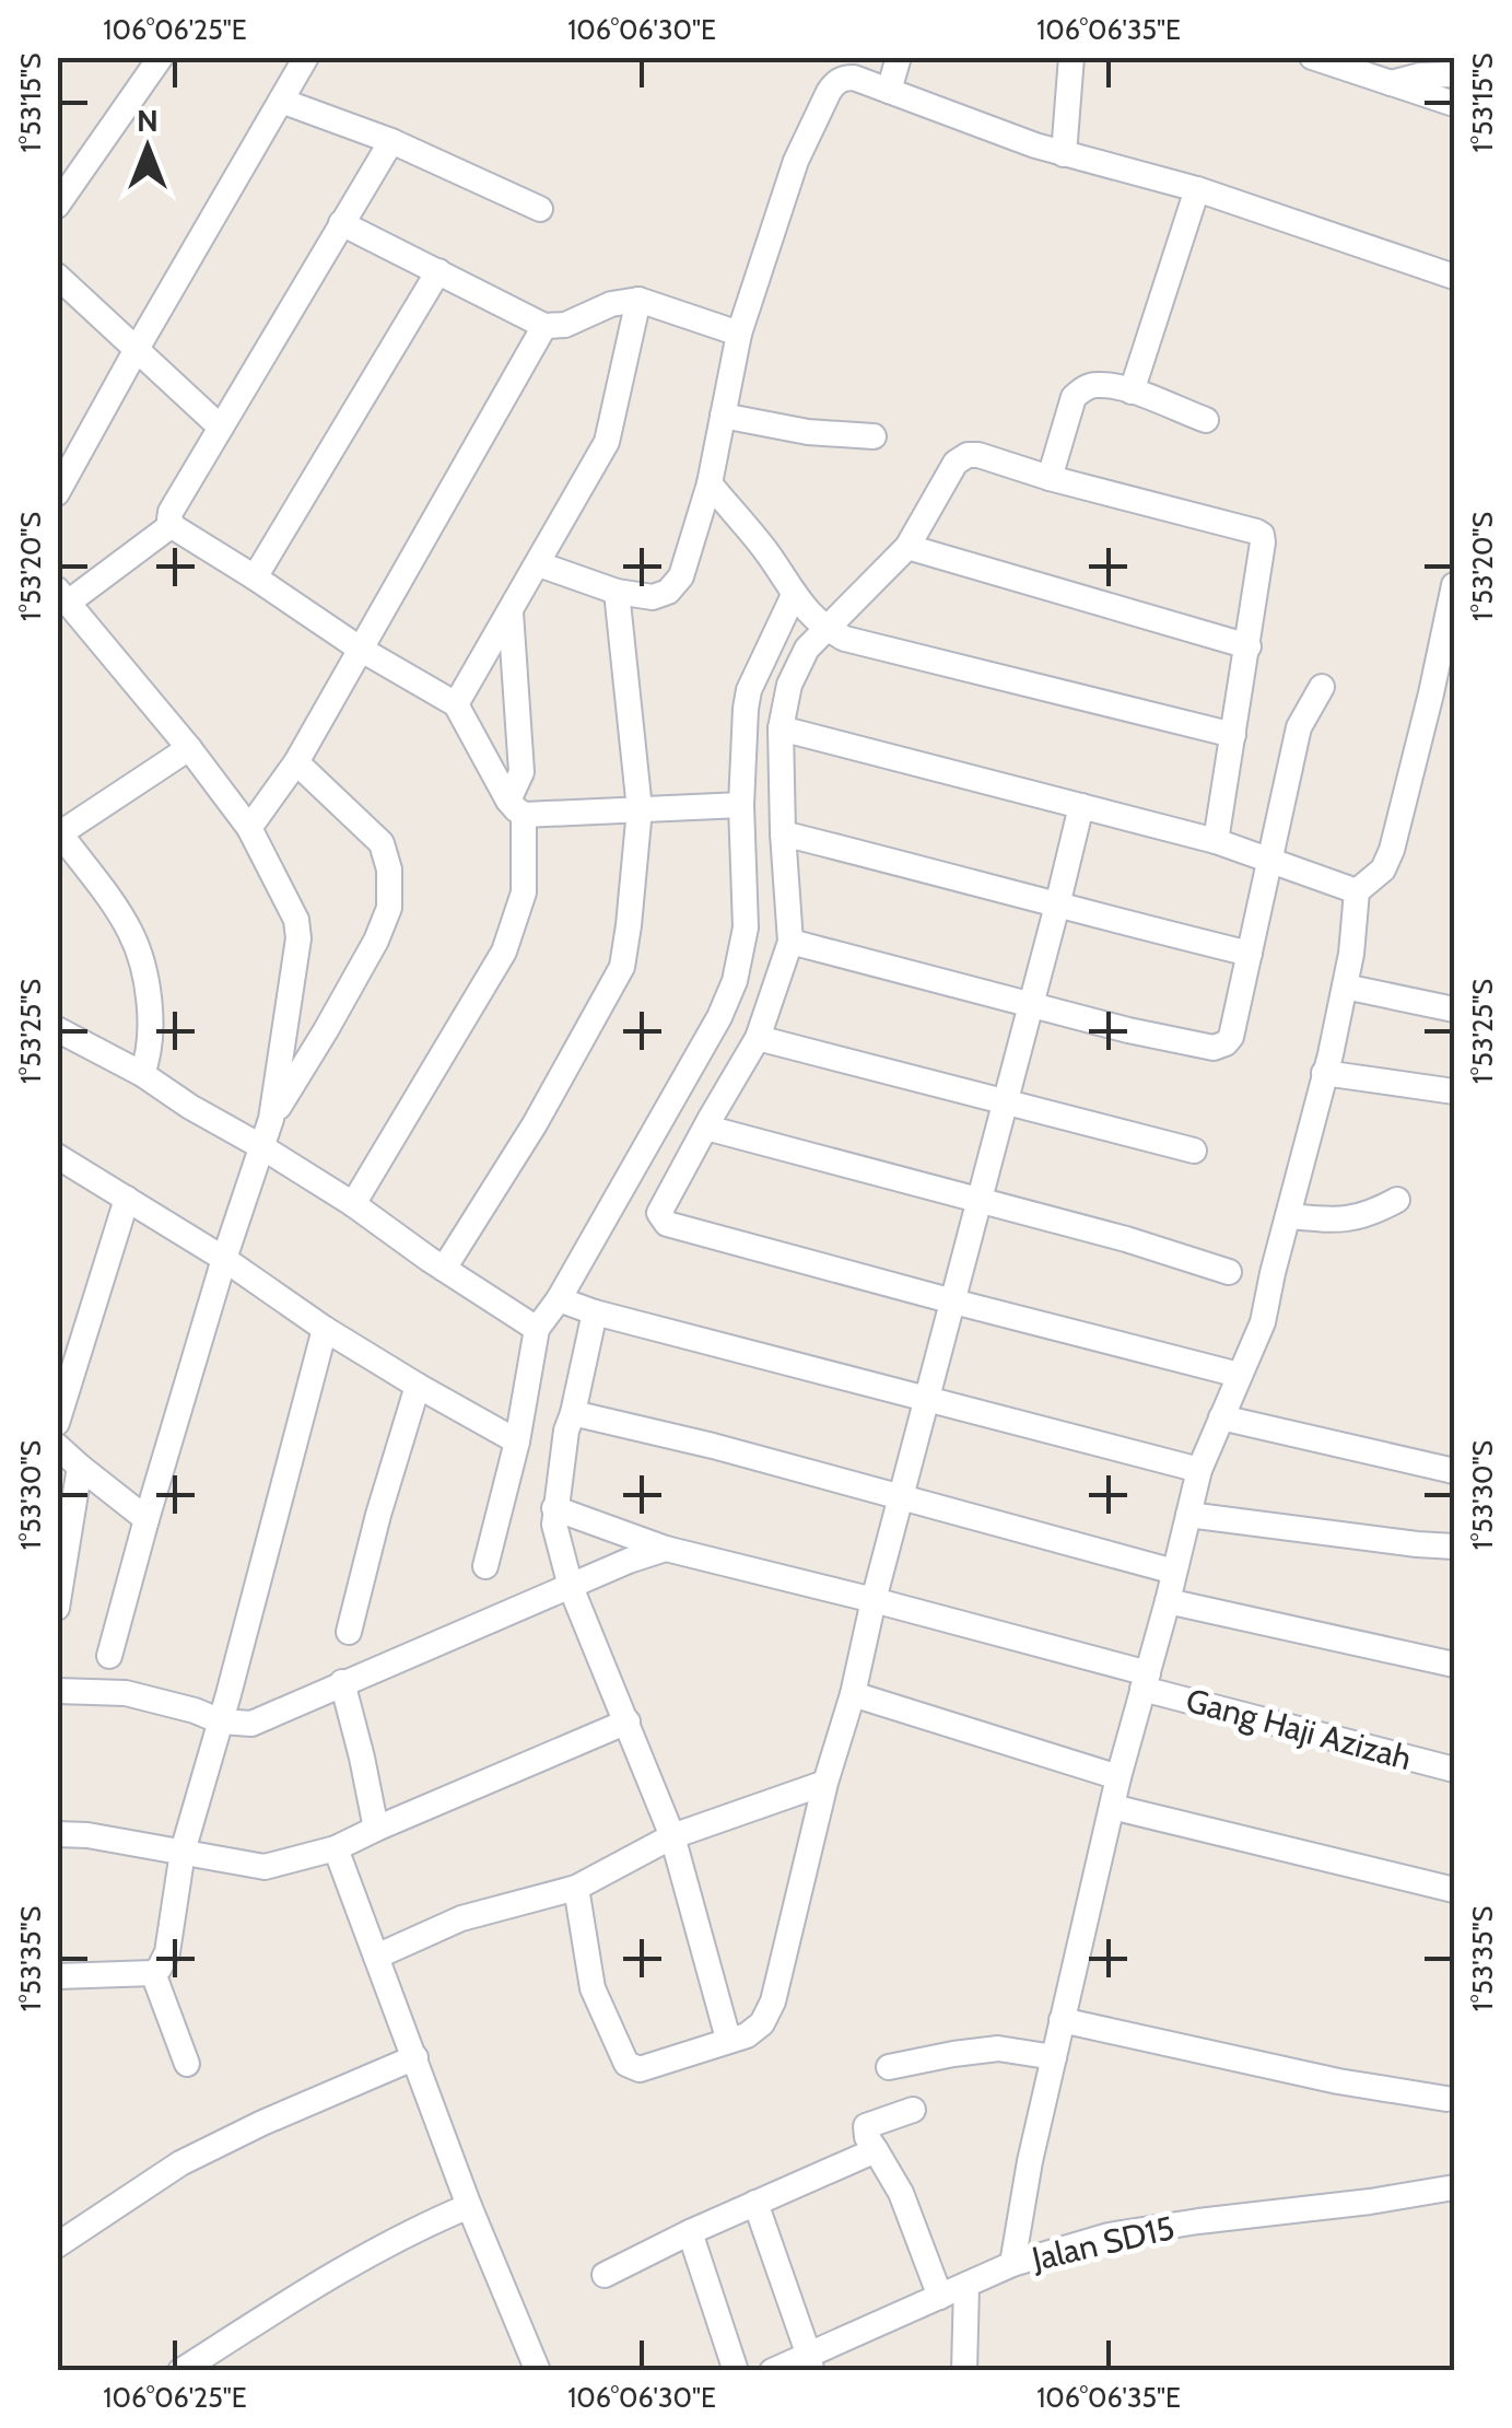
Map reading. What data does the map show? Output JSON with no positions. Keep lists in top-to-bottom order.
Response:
{
  "streets": {
    "street": ["Gang Haji Azizah", "Jalan SD15"]
  },
  "north": "top",
  "coordinates": [
    "106°06'25\"E",
    "106°06'30\"E",
    "106°06'35\"E",
    "1°53'15\"S",
    "1°53'20\"S",
    "1°53'25\"S",
    "1°53'30\"S",
    "1°53'35\"S"
  ]
}
